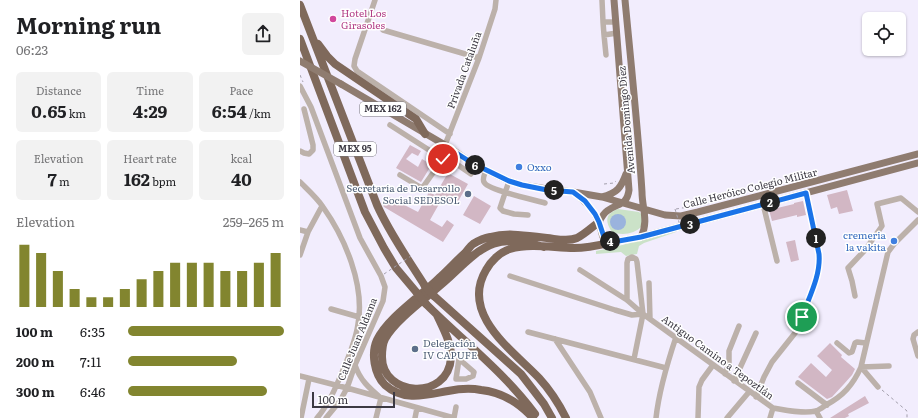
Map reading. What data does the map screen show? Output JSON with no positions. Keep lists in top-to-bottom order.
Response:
{
  "streets": {
    "highway": ["MEX 95"],
    "main road": ["MEX 162", "Avenida Domingo Diez", "Calle Heróico Colegio Militar"],
    "street": ["Privada Cataluña", "Calle Juan Aldama", "Antiguo Camino a Tepoztlán"]
  },
  "crossings": [
    ["Privada Cataluña", "MEX 162"],
    ["MEX 162", "Avenida Domingo Diez"],
    ["MEX 162", "Calle Heróico Colegio Militar"],
    ["Avenida Domingo Diez", "Calle Heróico Colegio Militar"]
  ],
  "places": [
    "Hotel Los Girasoles",
    "Oxxo",
    "Secretaría de Desarrollo Social SEDESOL",
    "cremeria la vakita",
    "Delegación IV CAPUFE"
  ],
  "scale_bar": "100 m",
  "page": {
    "heading": ["Morning run", "06:23"],
    "stats": [
      ["Distance", "0.65 km"],
      ["Time", "4:29"],
      ["Pace", "6:54 /km"],
      ["Elevation", "7 m"],
      ["Heart rate", "162 bpm"],
      ["kcal", "40"]
    ],
    "pins": [
      "6",
      "5",
      "2",
      "3",
      "1",
      "4"
    ],
    "chart": ["Elevation", "259–265 m"],
    "list": [
      {
        "name": "100 m",
        "note": "6:35"
      },
      {
        "name": "200 m",
        "note": "7:11"
      },
      {
        "name": "300 m",
        "note": "6:46"
      }
    ],
    "scale": "100 m"
  }
}
